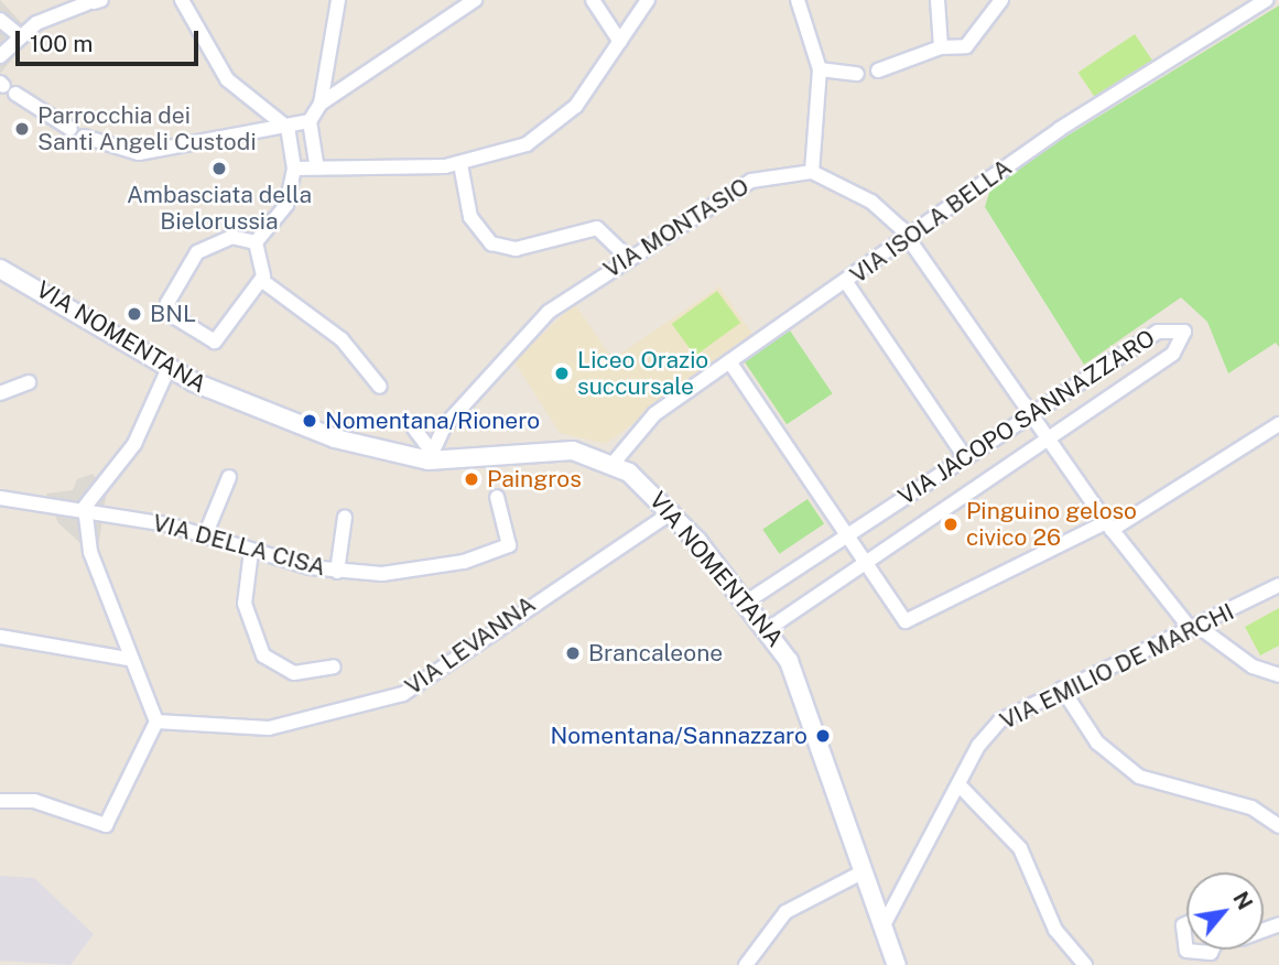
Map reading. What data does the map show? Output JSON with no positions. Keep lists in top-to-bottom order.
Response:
{
  "streets": {
    "main road": ["VIA NOMENTANA"],
    "street": [
      "VIA ISOLA BELLA",
      "VIA MONTASIO",
      "VIA JACOPO SANNAZZARO",
      "VIA DELLA CISA",
      "VIA LEVANNA",
      "VIA EMILIO DE MARCHI"
    ]
  },
  "crossings": [
    ["VIA ISOLA BELLA", "VIA NOMENTANA"],
    ["VIA MONTASIO", "VIA NOMENTANA"],
    ["VIA NOMENTANA", "VIA JACOPO SANNAZZARO"],
    ["VIA NOMENTANA", "VIA LEVANNA"],
    ["VIA NOMENTANA", "VIA EMILIO DE MARCHI"]
  ],
  "places": [
    "Parrocchia dei Santi Angeli Custodi",
    "Ambasciata della Bielorussia",
    "BNL",
    "Liceo Orazio succursale",
    "Nomentana/Rionero",
    "Paingros",
    "Pinguino geloso civico 26",
    "Brancaleone",
    "Nomentana/Sannazzaro"
  ],
  "scale_bar": "100 m",
  "north": "top right"
}
